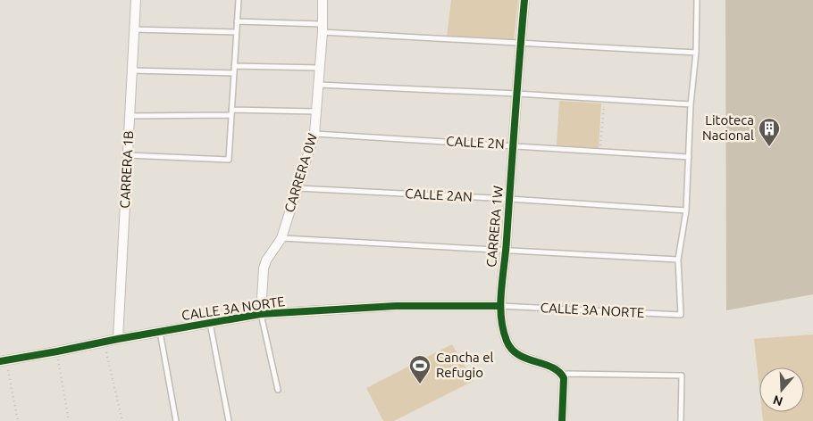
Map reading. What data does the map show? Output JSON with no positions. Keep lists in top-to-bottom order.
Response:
{
  "streets": {
    "street": [
      "CARRERA 1B",
      "CARRERA 0W",
      "CARRERA 1W",
      "CALLE 3A NORTE"
    ],
    "lane": ["CALLE 2N", "CALLE 2AN"]
  },
  "crossings": [
    ["CALLE 2N", "CARRERA 0W"],
    ["CALLE 2N", "CARRERA 1W"],
    ["CARRERA 1B", "CALLE 3A NORTE"],
    ["CARRERA 0W", "CALLE 2AN"],
    ["CARRERA 0W", "CALLE 3A NORTE"],
    ["CALLE 2AN", "CARRERA 1W"],
    ["CARRERA 1W", "CALLE 3A NORTE"]
  ],
  "places": {
    "building": ["Litoteca Nacional"],
    "sports": ["Cancha el Refugio"]
  },
  "north": "bottom"
}
